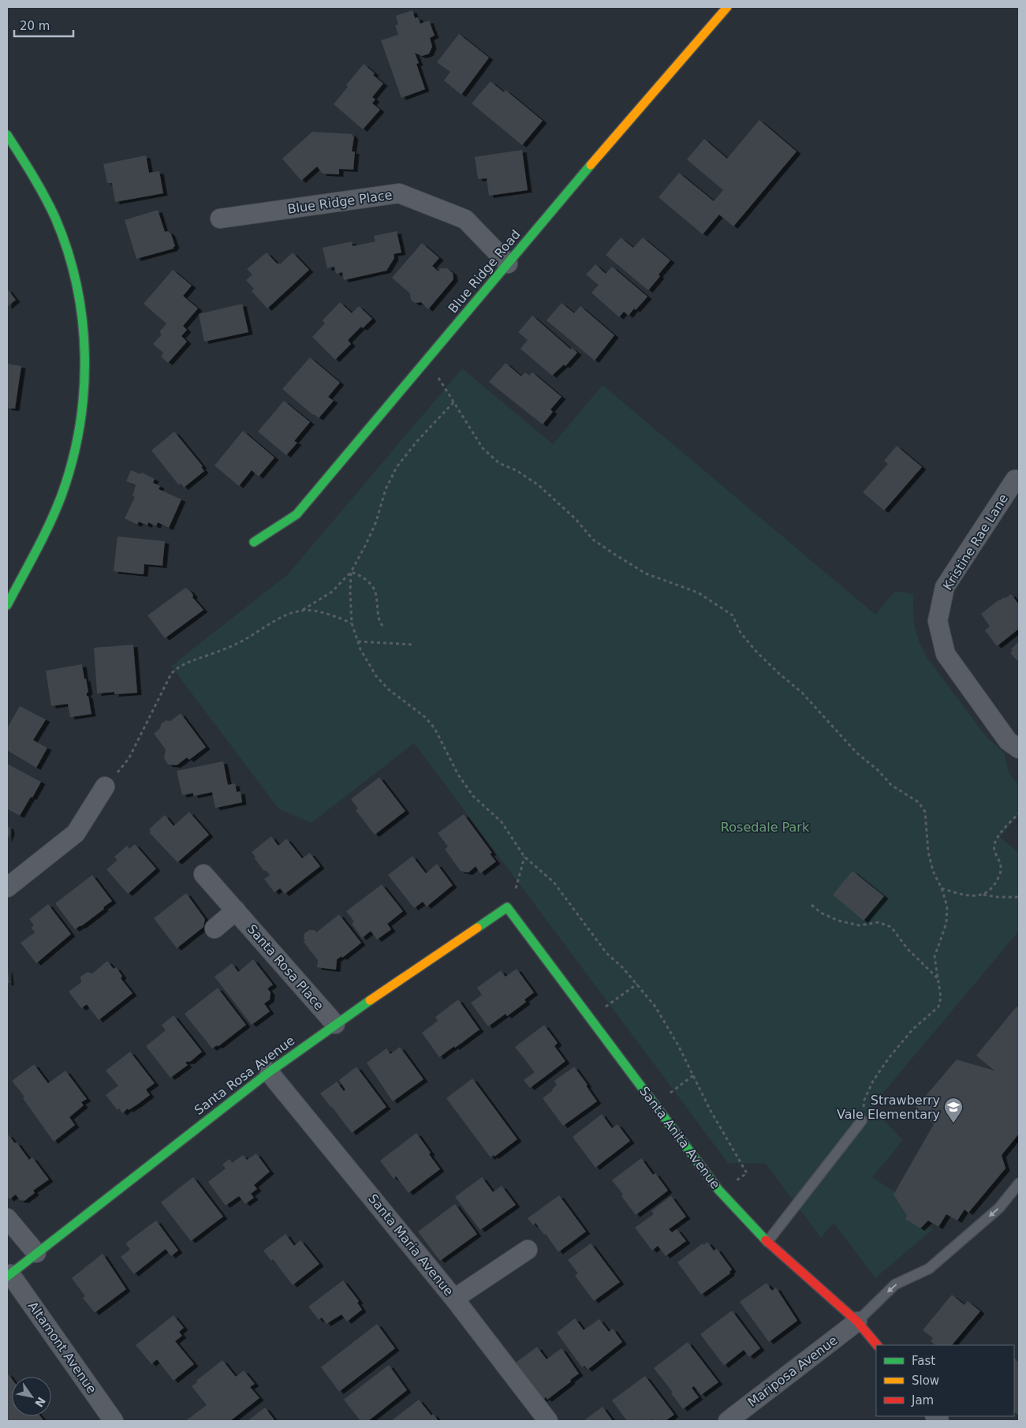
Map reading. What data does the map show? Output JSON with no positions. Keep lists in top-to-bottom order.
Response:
{
  "streets": {
    "street": [
      "Blue Ridge Place",
      "Blue Ridge Road",
      "Kristine Rae Lane",
      "Santa Rosa Place",
      "Santa Rosa Avenue",
      "Santa Anita Avenue",
      "Santa Maria Avenue",
      "Altamont Avenue",
      "Mariposa Avenue"
    ]
  },
  "crossings": [
    ["Blue Ridge Place", "Blue Ridge Road"],
    ["Santa Rosa Place", "Santa Rosa Avenue"],
    ["Santa Rosa Avenue", "Santa Anita Avenue"],
    ["Santa Rosa Avenue", "Santa Maria Avenue"],
    ["Santa Rosa Avenue", "Altamont Avenue"],
    ["Santa Anita Avenue", "Mariposa Avenue"]
  ],
  "parks": ["Rosedale Park"],
  "places": {
    "school or university": ["Strawberry Vale Elementary"]
  },
  "legend": ["Fast", "Slow", "Jam"],
  "scale_bar": "20 m",
  "north": "bottom right"
}
